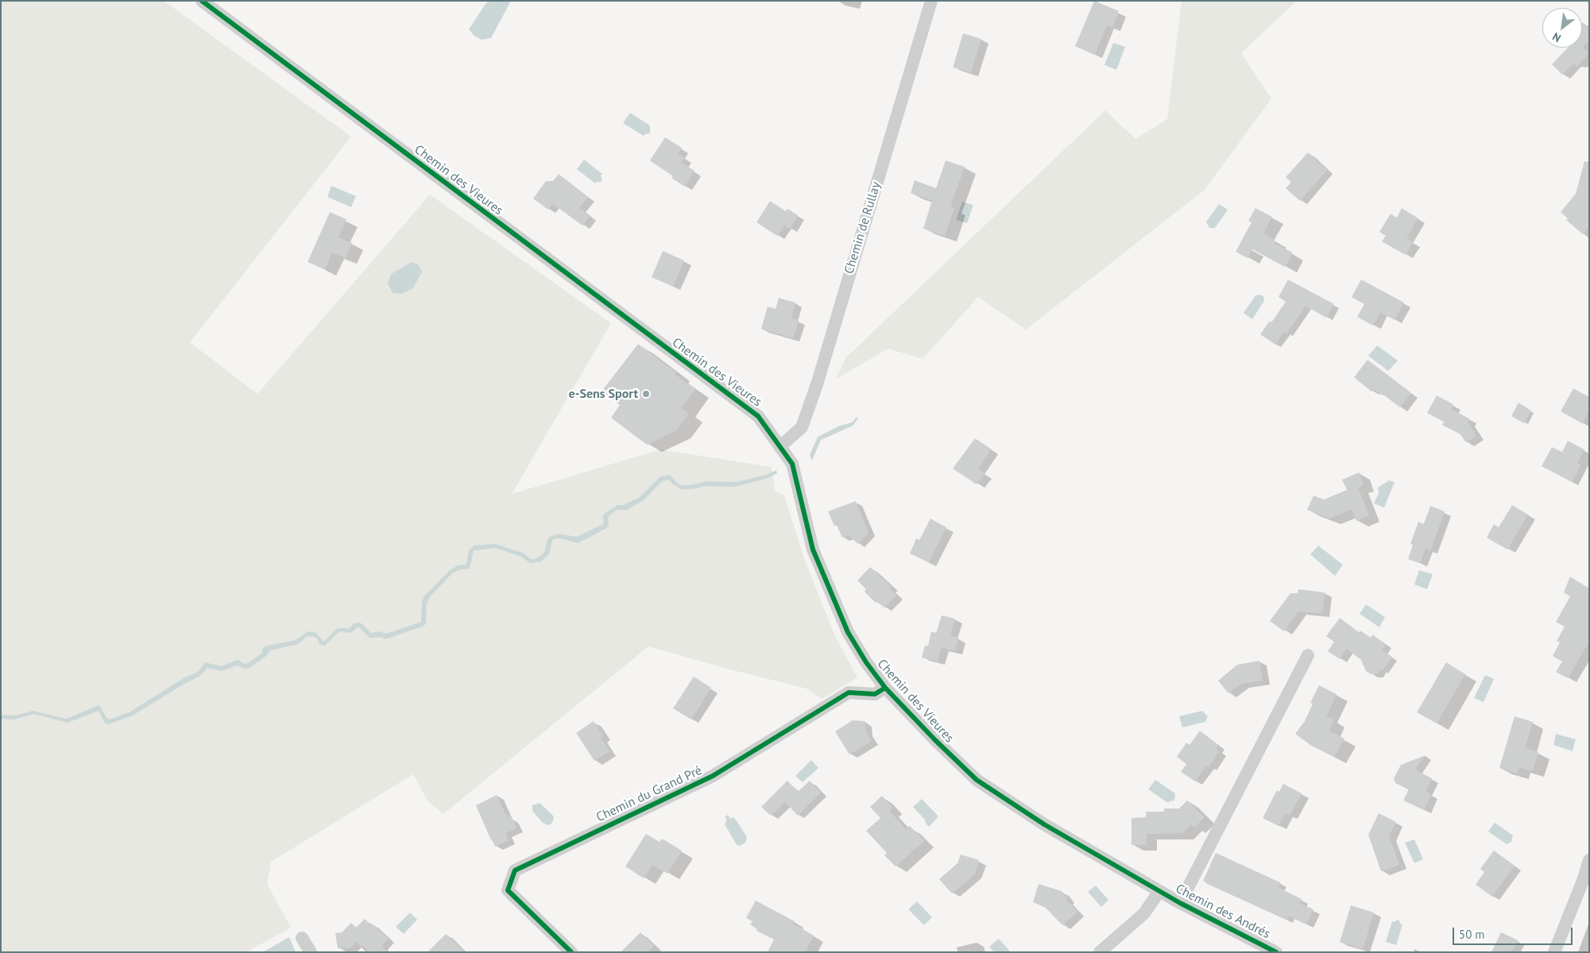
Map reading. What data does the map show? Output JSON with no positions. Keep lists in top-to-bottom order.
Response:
{
  "streets": {
    "street": [
      "Chemin des Vieures",
      "Chemin de Rullay",
      "Chemin du Grand Pré",
      "Chemin des Andrés"
    ]
  },
  "crossings": [
    ["Chemin des Vieures", "Chemin de Rullay"],
    ["Chemin des Vieures", "Chemin du Grand Pré"],
    ["Chemin des Vieures", "Chemin des Andrés"]
  ],
  "places": ["e-Sens Sport"],
  "scale_bar": "50 m",
  "north": "bottom left"
}
